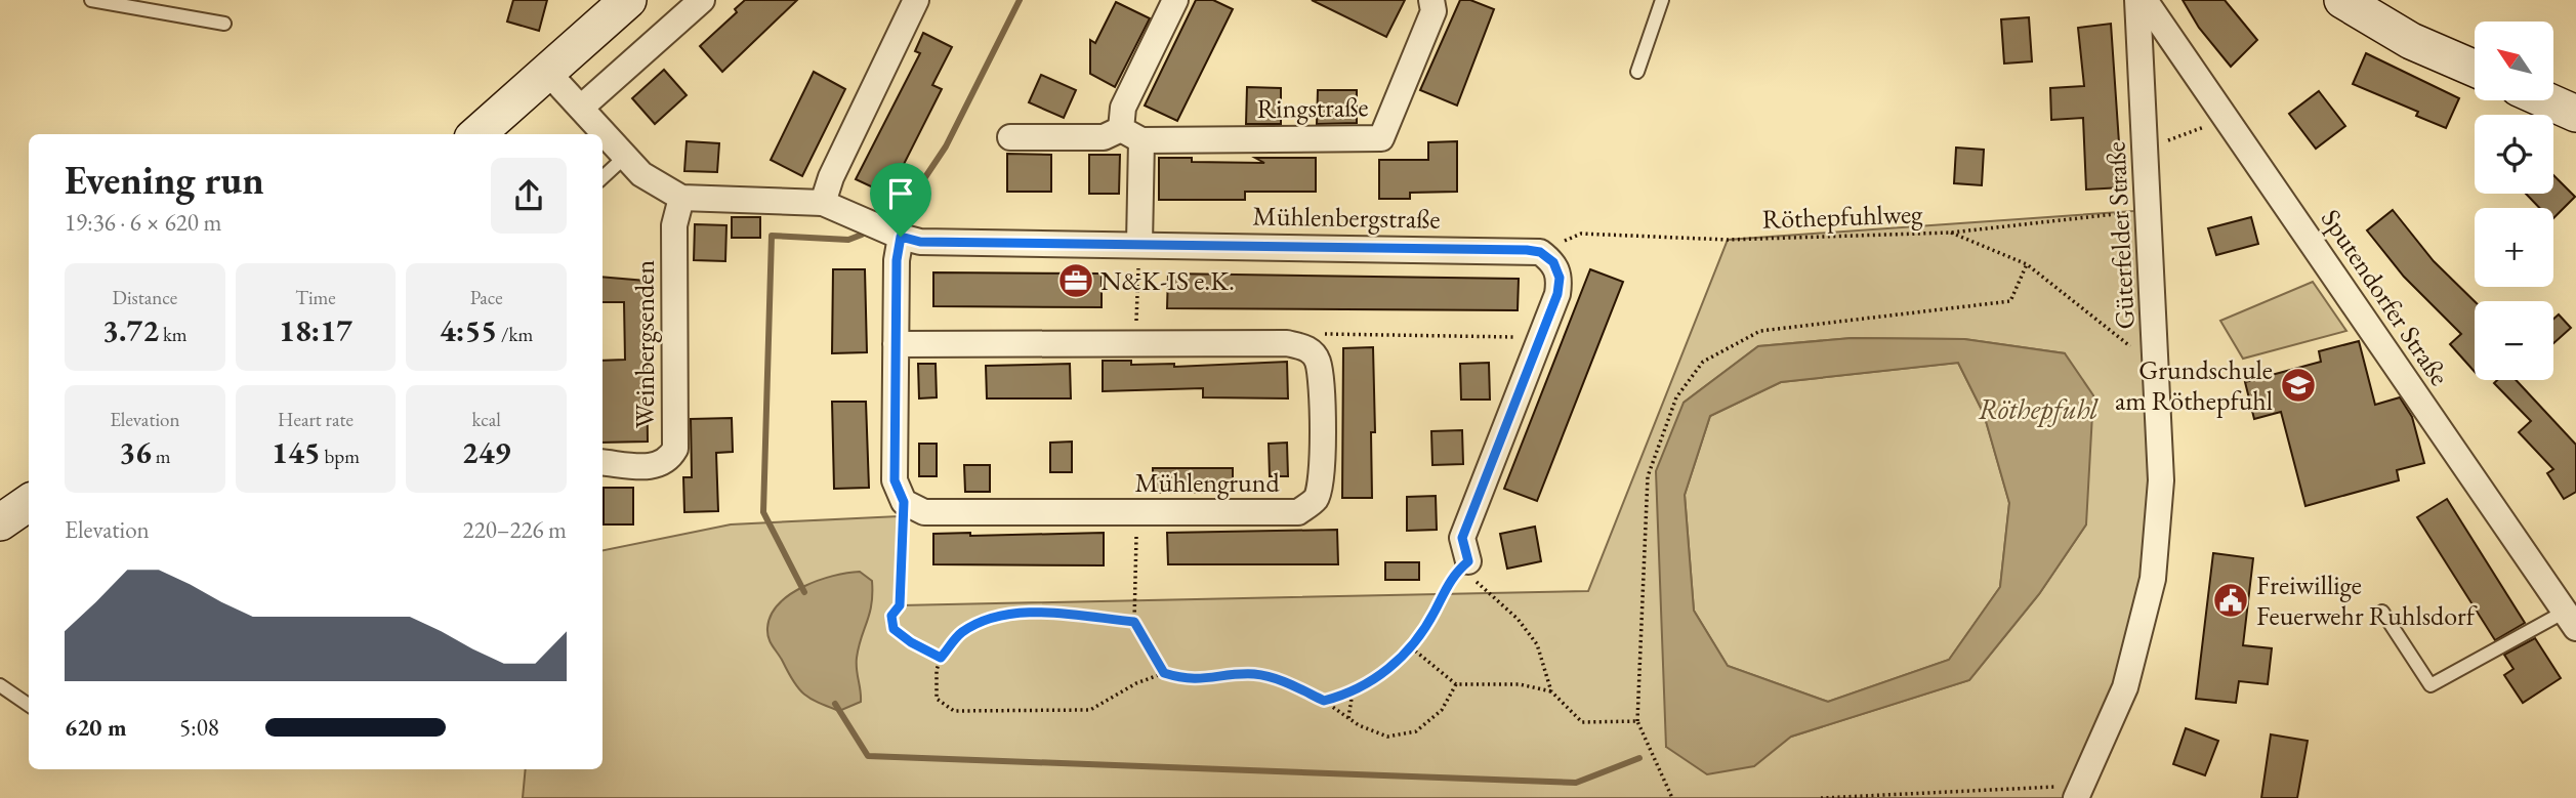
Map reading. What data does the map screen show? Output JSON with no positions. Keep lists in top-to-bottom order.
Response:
{
  "streets": {
    "street": [
      "Ringstraße",
      "Mühlenbergstraße",
      "Güterfelder Straße",
      "Sputendorfer Straße",
      "Weinbergsenden",
      "Mühlengrund"
    ],
    "path": ["Röthepfuhlweg"]
  },
  "crossings": [
    ["Röthepfuhlweg", "Mühlenbergstraße"],
    ["Röthepfuhlweg", "Güterfelder Straße"],
    ["Mühlenbergstraße", "Weinbergsenden"]
  ],
  "water": ["Röthepfuhl"],
  "places": {
    "office": ["N&K-IS e.K."],
    "school or university": ["Grundschule am Röthepfuhl"],
    "public building": ["Freiwillige Feuerwehr Ruhlsdorf"]
  },
  "north": "top left",
  "page": {
    "map_buttons": ["+", "−"],
    "heading": ["Evening run", "19:36 · 6 × 620 m"],
    "stats": [
      ["Distance", "3.72 km"],
      ["Time", "18:17"],
      ["Pace", "4:55 /km"],
      ["Elevation", "36 m"],
      ["Heart rate", "145 bpm"],
      ["kcal", "249"]
    ],
    "chart": ["Elevation", "220–226 m"],
    "list": [
      {
        "name": "620 m",
        "note": "5:08"
      }
    ]
  }
}
